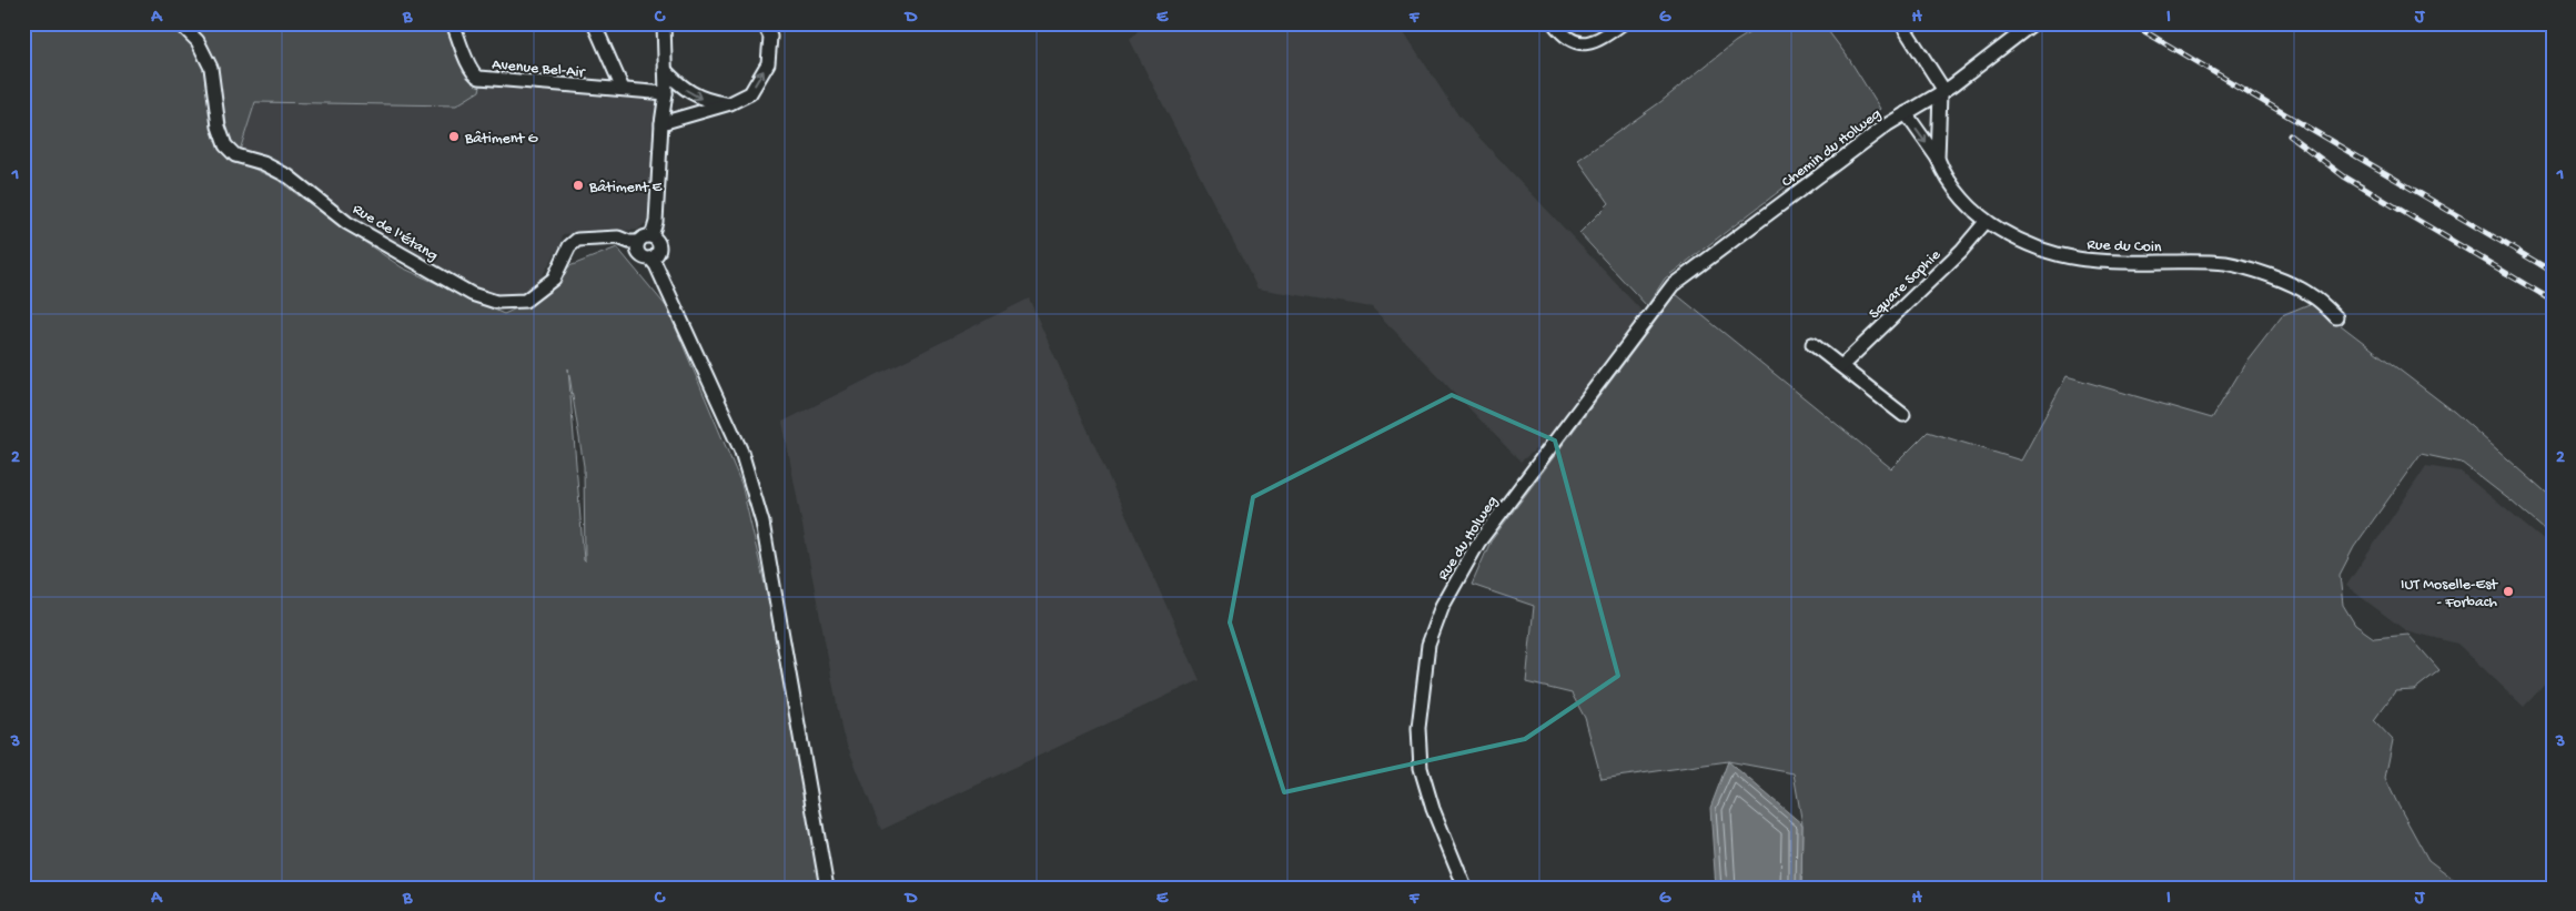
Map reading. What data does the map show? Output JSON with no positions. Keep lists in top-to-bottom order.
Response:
{
  "streets": {
    "street": [
      "Avenue Bel-Air",
      "Chemin du Holweg",
      "Rue de l'Étang",
      "Rue du Coin",
      "Square Sophie",
      "Rue du Holweg"
    ]
  },
  "crossings": [
    ["Chemin du Holweg", "Rue du Coin"],
    ["Chemin du Holweg", "Rue du Holweg"],
    ["Rue du Coin", "Square Sophie"]
  ],
  "places": ["Bâtiment G", "Bâtiment E", "IUT Moselle-Est - Forbach"],
  "grid": {
    "columns": [
      "A",
      "B",
      "C",
      "D",
      "E",
      "F",
      "G",
      "H",
      "I",
      "J"
    ],
    "rows": ["1", "2", "3"]
  }
}
